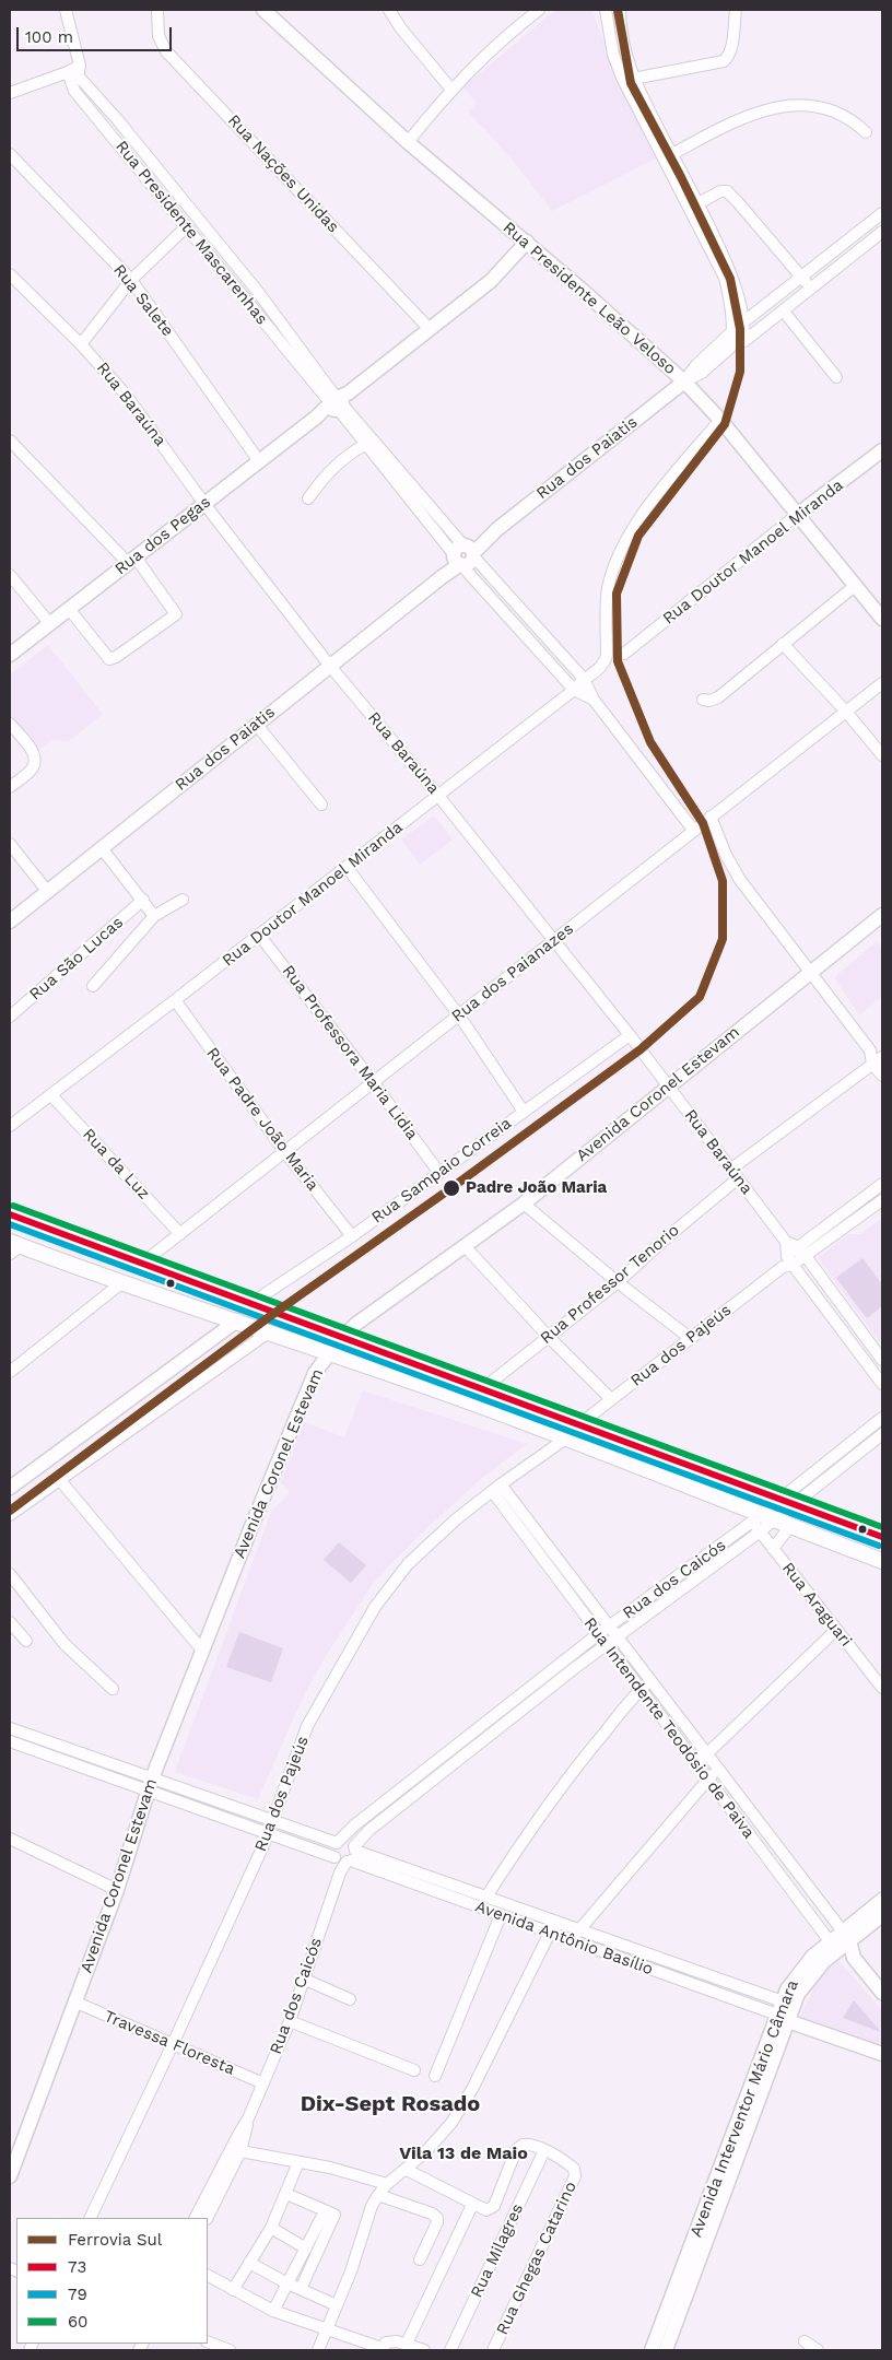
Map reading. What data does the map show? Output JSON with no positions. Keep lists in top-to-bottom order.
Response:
{
  "streets": {
    "main road": [
      "Rua Presidente Leão Veloso",
      "Rua dos Paiatis",
      "Rua dos Pegas",
      "Rua Doutor Manoel Miranda",
      "Avenida Coronel Estevam",
      "Rua Intendente Teodósio de Paiva",
      "Avenida Antônio Basílio",
      "Avenida Interventor Mário Câmara"
    ],
    "street": [
      "Rua Nações Unidas",
      "Rua Presidente Mascarenhas",
      "Rua Salete",
      "Rua Baraúna",
      "Rua São Lucas",
      "Rua dos Paianazes",
      "Rua Professora Maria Lidia",
      "Rua Padre João Maria",
      "Rua da Luz",
      "Rua Sampaio Correia",
      "Rua Professor Tenorio",
      "Rua dos Pajeús",
      "Rua dos Caicós",
      "Rua Araguari",
      "Travessa Floresta",
      "Rua Milagres",
      "Rua Ghegas Catarino"
    ]
  },
  "crossings": [
    ["Rua Nações Unidas", "Rua dos Pegas"],
    ["Rua Presidente Mascarenhas", "Rua dos Paiatis"],
    ["Rua Presidente Mascarenhas", "Rua dos Pegas"],
    ["Rua Presidente Mascarenhas", "Rua Doutor Manoel Miranda"],
    ["Rua Presidente Mascarenhas", "Rua dos Paianazes"],
    ["Rua Presidente Leão Veloso", "Rua dos Paiatis"],
    ["Rua Presidente Leão Veloso", "Rua dos Pegas"],
    ["Rua Presidente Leão Veloso", "Rua Doutor Manoel Miranda"],
    ["Rua Salete", "Rua dos Pegas"],
    ["Rua Baraúna", "Rua dos Paiatis"],
    ["Rua Baraúna", "Rua dos Pegas"],
    ["Rua Baraúna", "Rua Doutor Manoel Miranda"],
    ["Rua Baraúna", "Rua dos Paianazes"],
    ["Rua Baraúna", "Avenida Coronel Estevam"],
    ["Rua Baraúna", "Rua Sampaio Correia"],
    ["Rua Baraúna", "Rua Professor Tenorio"],
    ["Rua Baraúna", "Rua dos Pajeús"],
    ["Rua Doutor Manoel Miranda", "Rua Professora Maria Lidia"],
    ["Rua Doutor Manoel Miranda", "Rua Padre João Maria"],
    ["Rua Doutor Manoel Miranda", "Rua da Luz"],
    ["Rua dos Paianazes", "Rua Professora Maria Lidia"],
    ["Rua dos Paianazes", "Rua Padre João Maria"],
    ["Rua dos Paianazes", "Rua da Luz"],
    ["Rua Professora Maria Lidia", "Rua Sampaio Correia"],
    ["Avenida Coronel Estevam", "Avenida Antônio Basílio"],
    ["Avenida Coronel Estevam", "Travessa Floresta"],
    ["Rua Padre João Maria", "Rua Sampaio Correia"],
    ["Rua dos Pajeús", "Rua Intendente Teodósio de Paiva"],
    ["Rua dos Pajeús", "Avenida Antônio Basílio"],
    ["Rua dos Pajeús", "Travessa Floresta"],
    ["Rua dos Caicós", "Rua Araguari"],
    ["Rua dos Caicós", "Rua Intendente Teodósio de Paiva"],
    ["Rua dos Caicós", "Avenida Antônio Basílio"],
    ["Rua dos Caicós", "Travessa Floresta"],
    ["Rua Intendente Teodósio de Paiva", "Avenida Interventor Mário Câmara"],
    ["Avenida Antônio Basílio", "Avenida Interventor Mário Câmara"],
    ["Rua Milagres", "Rua Ghegas Catarino"]
  ],
  "districts": ["Dix-Sept Rosado", "Vila 13 de Maio"],
  "places": ["Padre João Maria"],
  "lines": [
    "rail line Sul",
    "transit line 60",
    "transit line 73",
    "transit line 79"
  ],
  "legend": [
    "Ferrovia Sul",
    "73",
    "79",
    "60"
  ],
  "scale_bar": "100 m"
}
